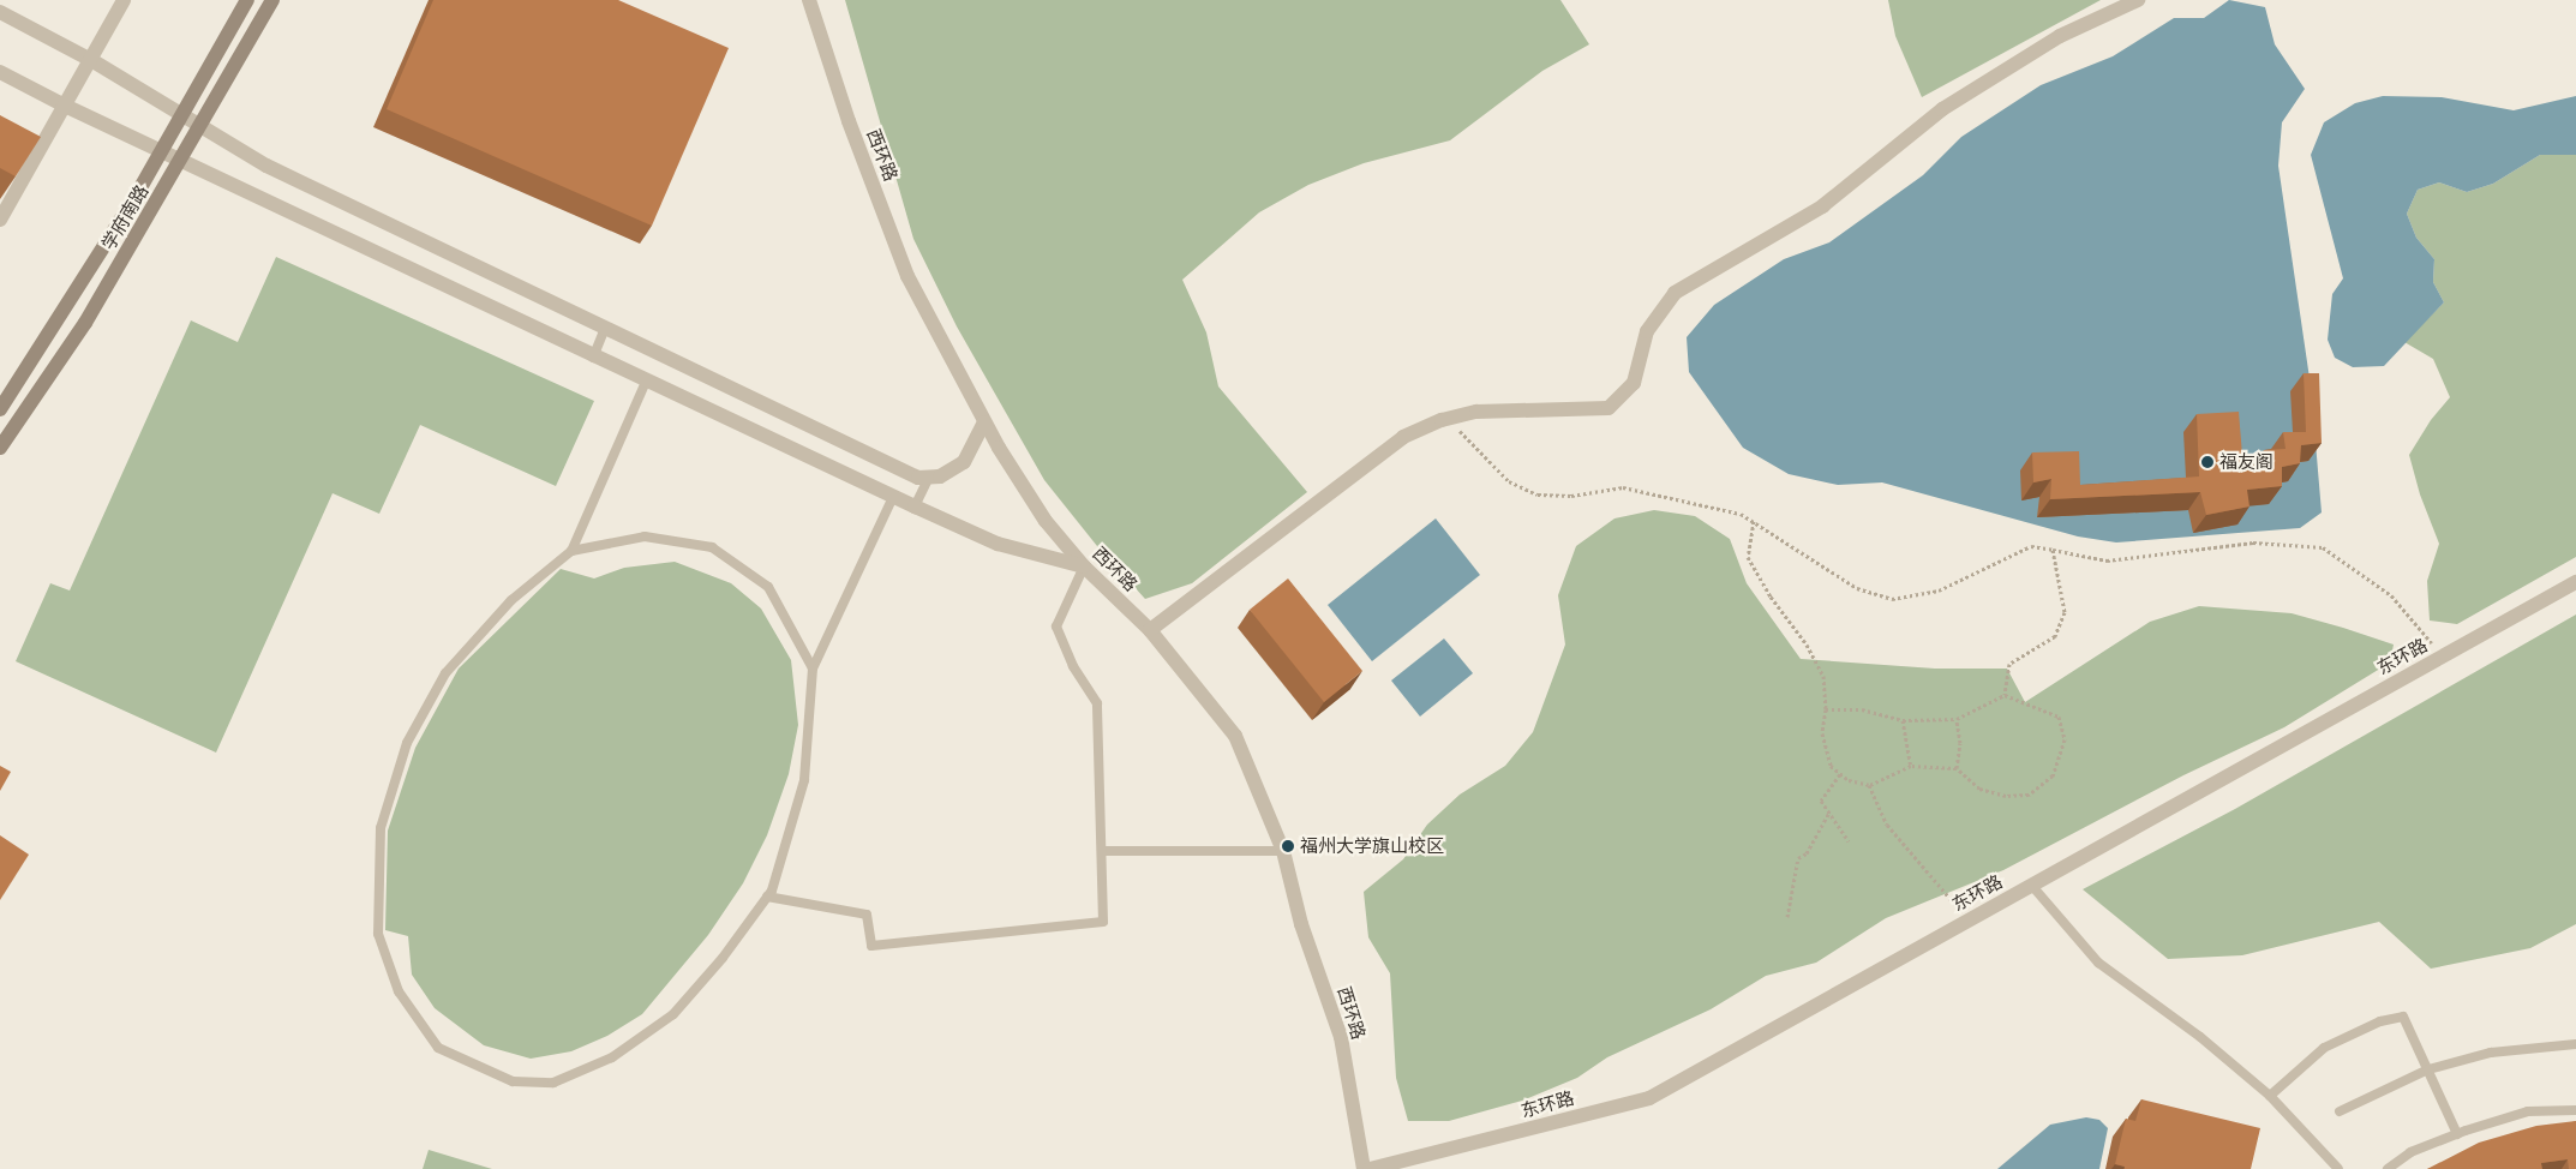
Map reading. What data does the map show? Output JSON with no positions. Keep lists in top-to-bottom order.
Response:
{
  "streets": {
    "main road": ["学府南路"],
    "street": ["西环路", "东环路"]
  },
  "places": ["福友阁", "福州大学旗山校区"]
}
